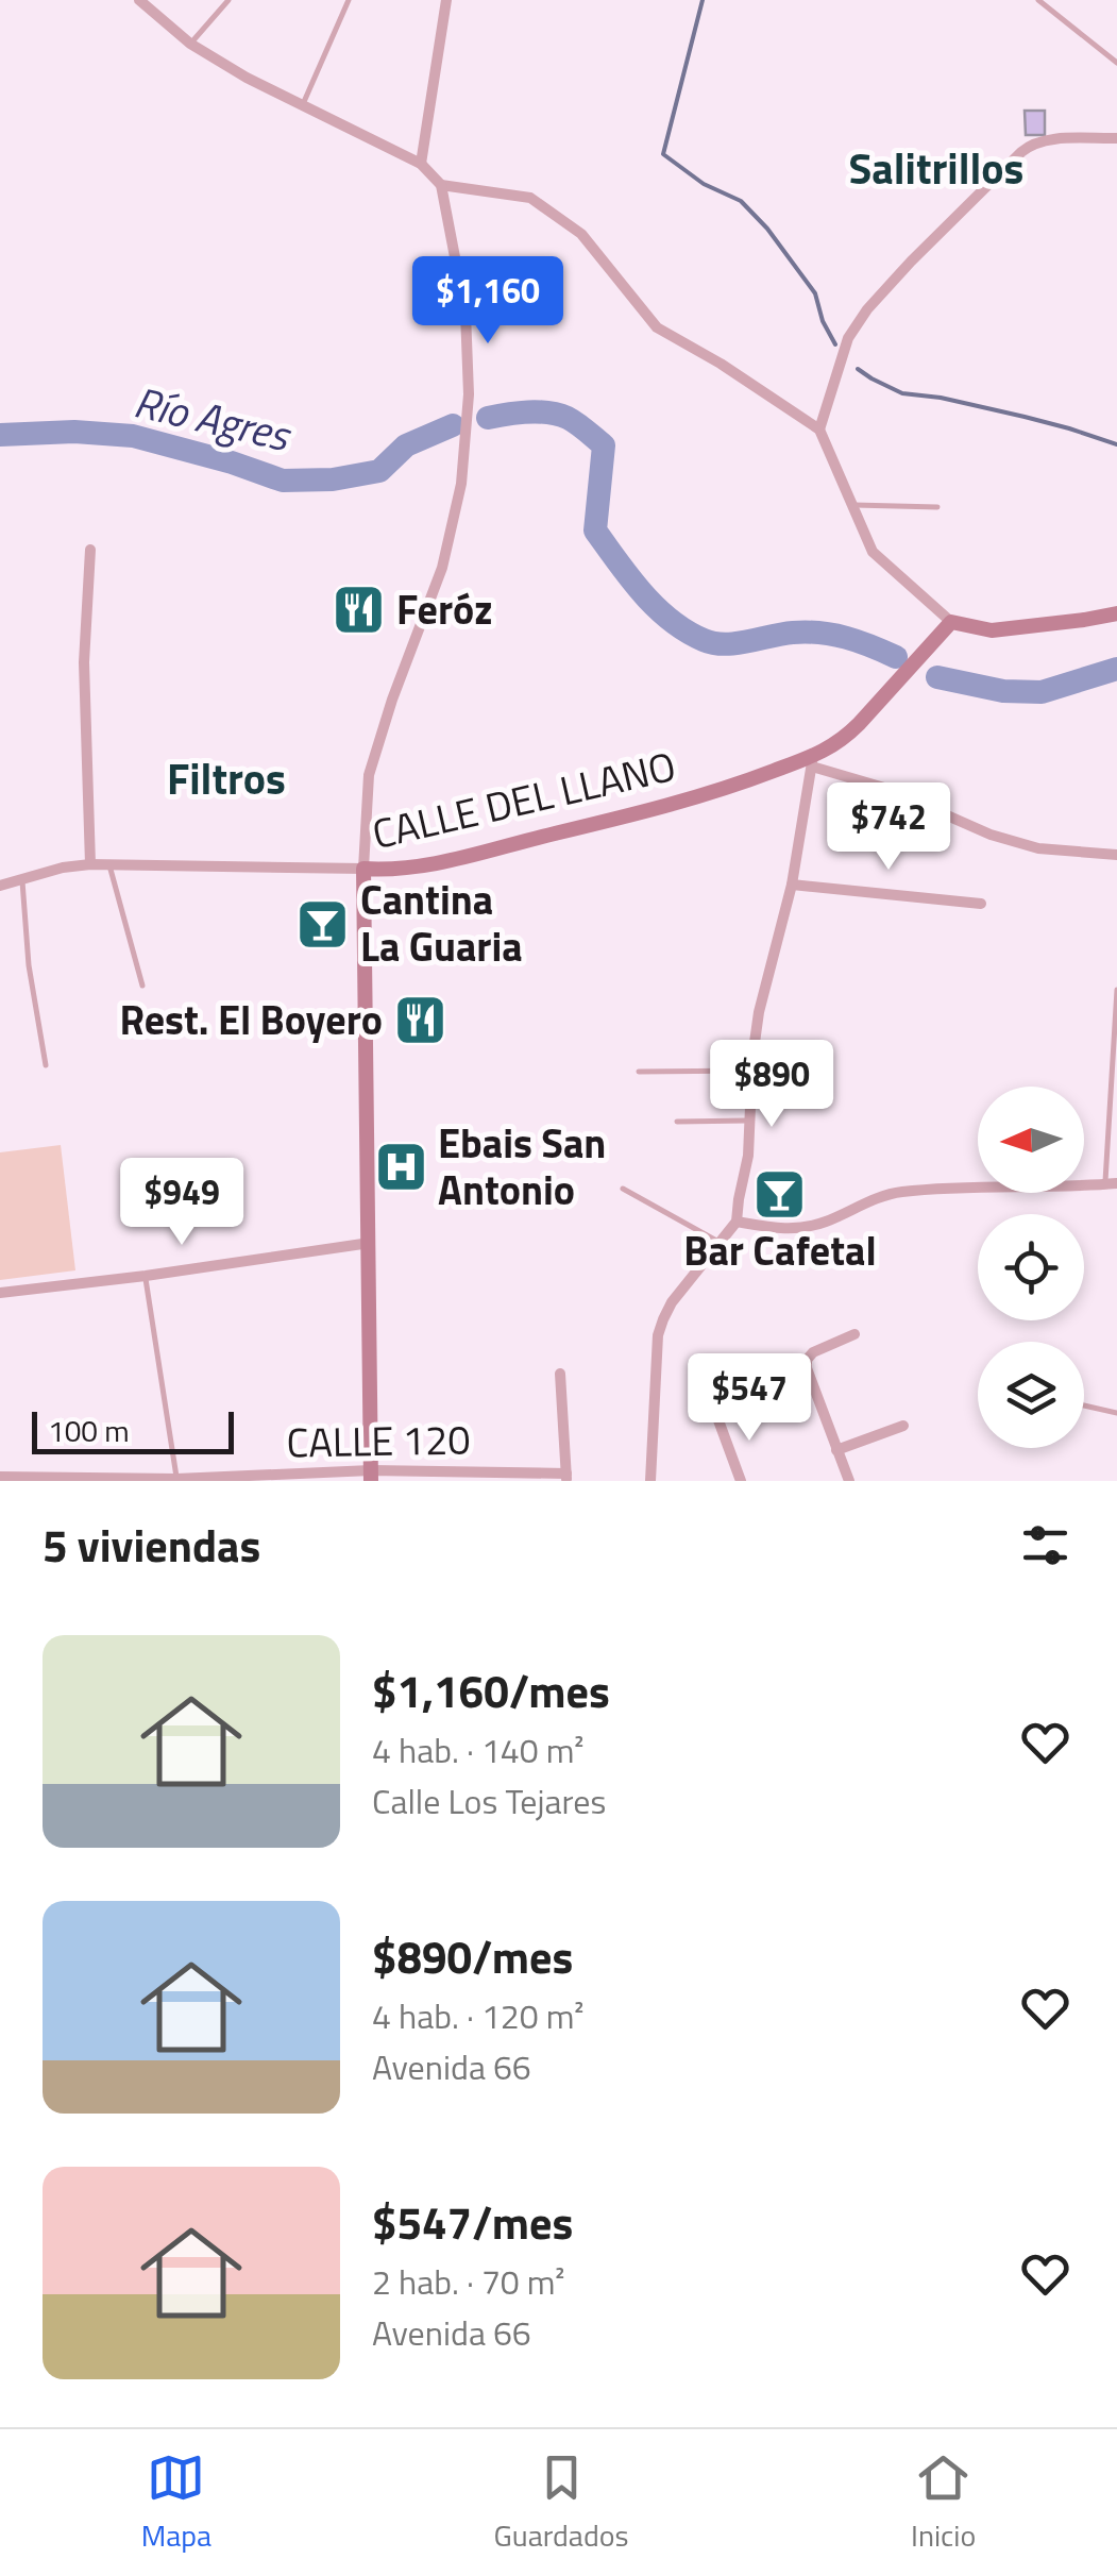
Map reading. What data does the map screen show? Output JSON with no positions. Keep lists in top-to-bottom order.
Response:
{
  "streets": {
    "main road": ["CALLE DEL LLANO"],
    "street": ["CALLE 120"]
  },
  "crossings": [
    ["CALLE DEL LLANO", "CALLE 120"]
  ],
  "districts": ["Salitrillos", "Filtros"],
  "water": ["Río Agres"],
  "places": {
    "restaurant": ["Feróz", "Rest. El Boyero"],
    "bar": ["Cantina La Guaria", "Bar Cafetal"],
    "hospital": ["Ebais San Antonio"]
  },
  "scale_bar": "100 m",
  "north": "left",
  "page": {
    "price": [
      "$1,160",
      "$742",
      "$890",
      "$949",
      "$547"
    ],
    "scale": "100 m",
    "heading": "5 viviendas",
    "list": [
      {
        "name": "$1,160/mes",
        "note": "4 hab. · 140 m² · Calle Los Tejares"
      },
      {
        "name": "$890/mes",
        "note": "4 hab. · 120 m² · Avenida 66"
      },
      {
        "name": "$547/mes",
        "note": "2 hab. · 70 m² · Avenida 66"
      }
    ],
    "tabs": ["Mapa", "Guardados", "Inicio"]
  }
}
